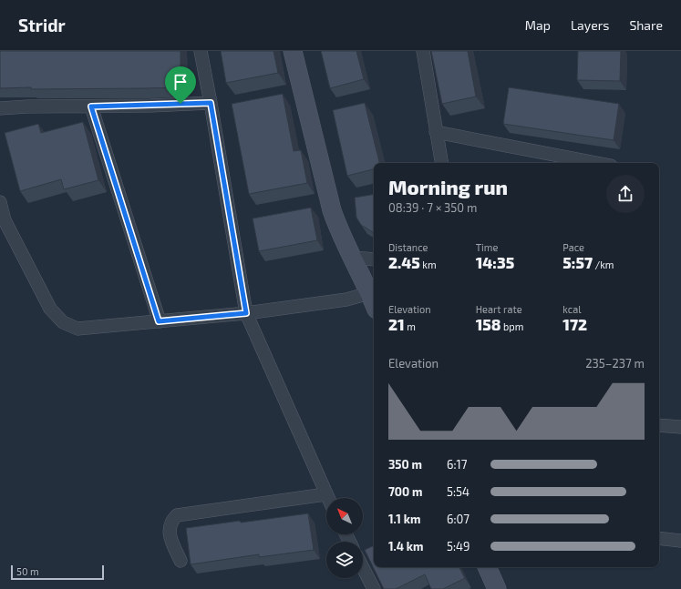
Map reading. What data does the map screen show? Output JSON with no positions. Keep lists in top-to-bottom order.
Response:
{
  "scale_bar": "50 m",
  "north": "top left",
  "page": {
    "header": "Stridr",
    "nav": ["Map", "Layers", "Share"],
    "heading": ["Morning run", "08:39 · 7 × 350 m"],
    "stats": [
      ["Distance", "2.45 km"],
      ["Time", "14:35"],
      ["Pace", "5:57 /km"],
      ["Elevation", "21 m"],
      ["Heart rate", "158 bpm"],
      ["kcal", "172"]
    ],
    "chart": ["Elevation", "235–237 m"],
    "list": [
      {
        "name": "350 m",
        "note": "6:17"
      },
      {
        "name": "700 m",
        "note": "5:54"
      },
      {
        "name": "1.1 km",
        "note": "6:07"
      },
      {
        "name": "1.4 km",
        "note": "5:49"
      }
    ],
    "scale": "50 m"
  }
}
